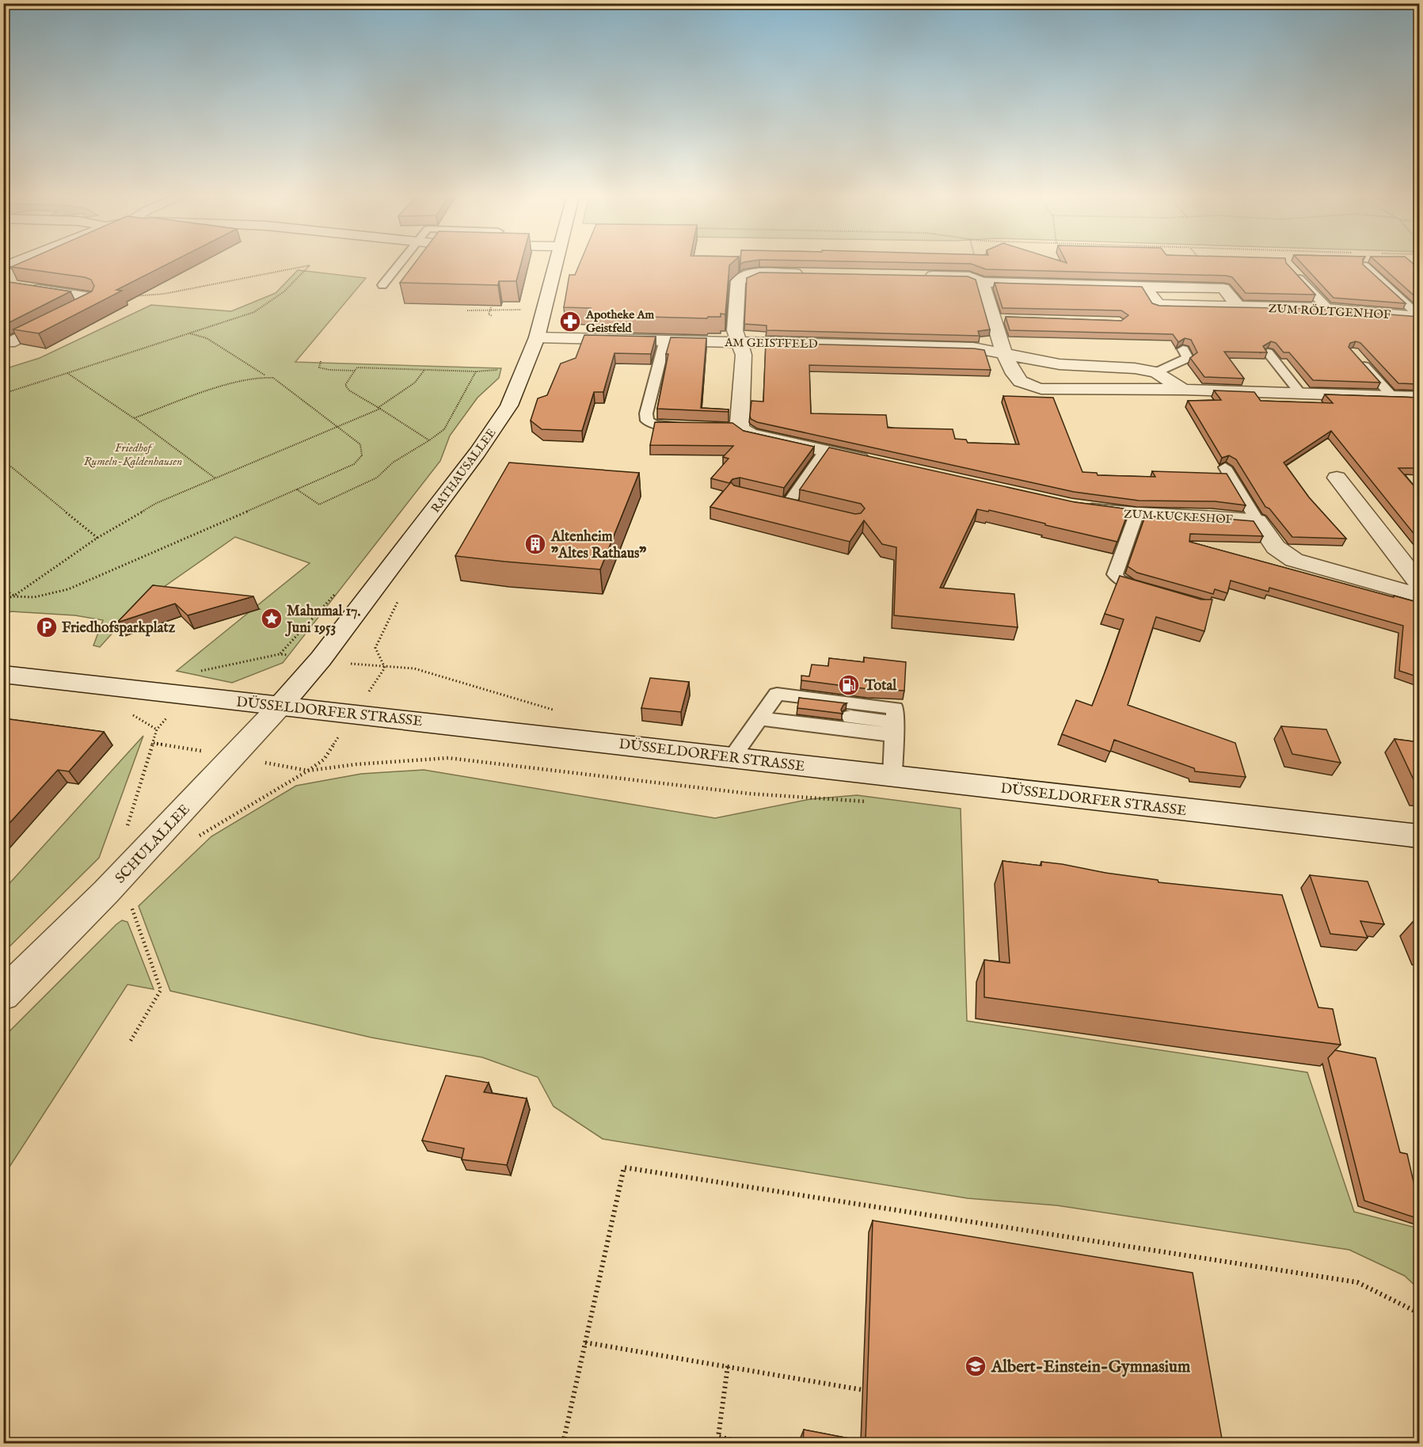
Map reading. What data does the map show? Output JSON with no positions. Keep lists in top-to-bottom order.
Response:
{
  "streets": {
    "street": [
      "ZUM RÖLTGENHOF",
      "AM GEISTFELD",
      "RATHAUSALLEE",
      "ZUM KUCKESHOF",
      "DÜSSELDORFER STRASSE",
      "SCHULALLEE"
    ]
  },
  "crossings": [
    ["AM GEISTFELD", "RATHAUSALLEE"],
    ["RATHAUSALLEE", "DÜSSELDORFER STRASSE"],
    ["RATHAUSALLEE", "SCHULALLEE"],
    ["DÜSSELDORFER STRASSE", "SCHULALLEE"]
  ],
  "parks": ["Friedhof Rumeln-Kaldenhausen"],
  "places": {
    "pharmacy": ["Apotheke Am Geistfeld"],
    "building": ["Altenheim \"Altes Rathaus\""],
    "place": ["Mahnmal 17. Juni 1953"],
    "parking": ["Friedhofsparkplatz"],
    "fuel station": ["Total"],
    "school or university": ["Albert-Einstein-Gymnasium"]
  }
}
